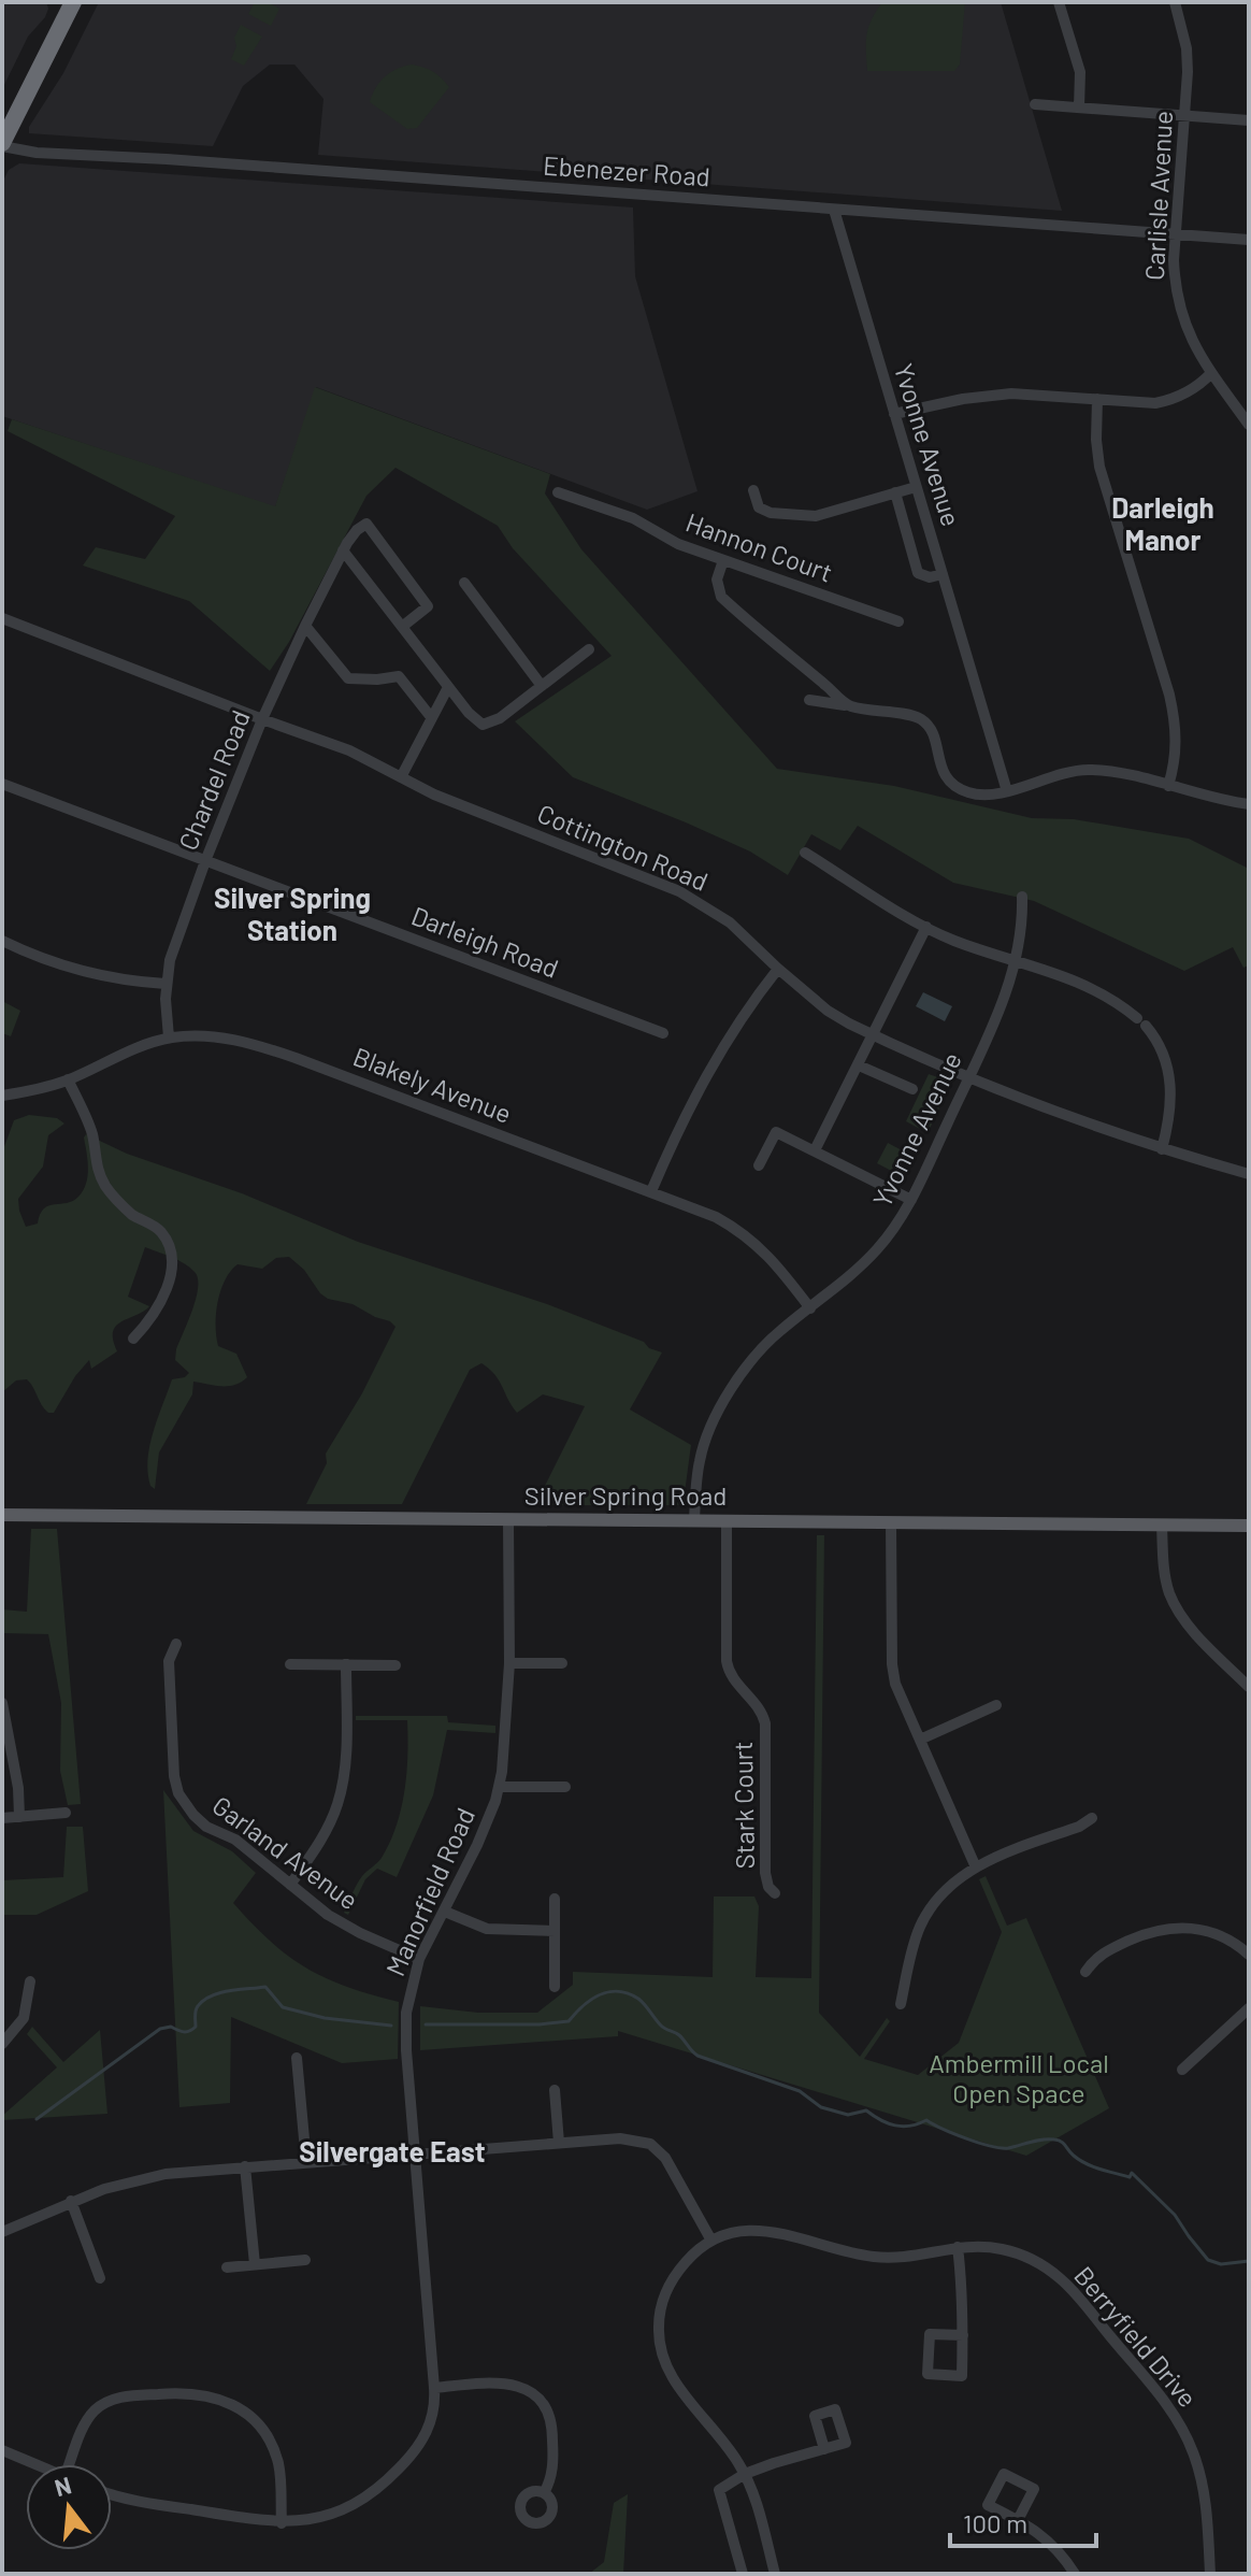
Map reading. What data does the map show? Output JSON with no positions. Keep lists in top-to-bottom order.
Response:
{
  "streets": {
    "main road": ["Silver Spring Road"],
    "street": [
      "Ebenezer Road",
      "Carlisle Avenue",
      "Yvonne Avenue",
      "Hannon Court",
      "Chardel Road",
      "Cottington Road",
      "Darleigh Road",
      "Blakely Avenue",
      "Stark Court",
      "Garland Avenue",
      "Manorfield Road",
      "Berryfield Drive"
    ]
  },
  "crossings": [
    ["Ebenezer Road", "Carlisle Avenue"],
    ["Ebenezer Road", "Yvonne Avenue"],
    ["Yvonne Avenue", "Cottington Road"],
    ["Yvonne Avenue", "Blakely Avenue"],
    ["Yvonne Avenue", "Silver Spring Road"],
    ["Chardel Road", "Cottington Road"],
    ["Chardel Road", "Darleigh Road"],
    ["Chardel Road", "Blakely Avenue"],
    ["Silver Spring Road", "Stark Court"],
    ["Silver Spring Road", "Manorfield Road"],
    ["Garland Avenue", "Manorfield Road"]
  ],
  "districts": ["Darleigh Manor", "Silver Spring Station", "Silvergate East"],
  "parks": ["Ambermill Local Open Space"],
  "scale_bar": "100 m",
  "north": "top"
}
